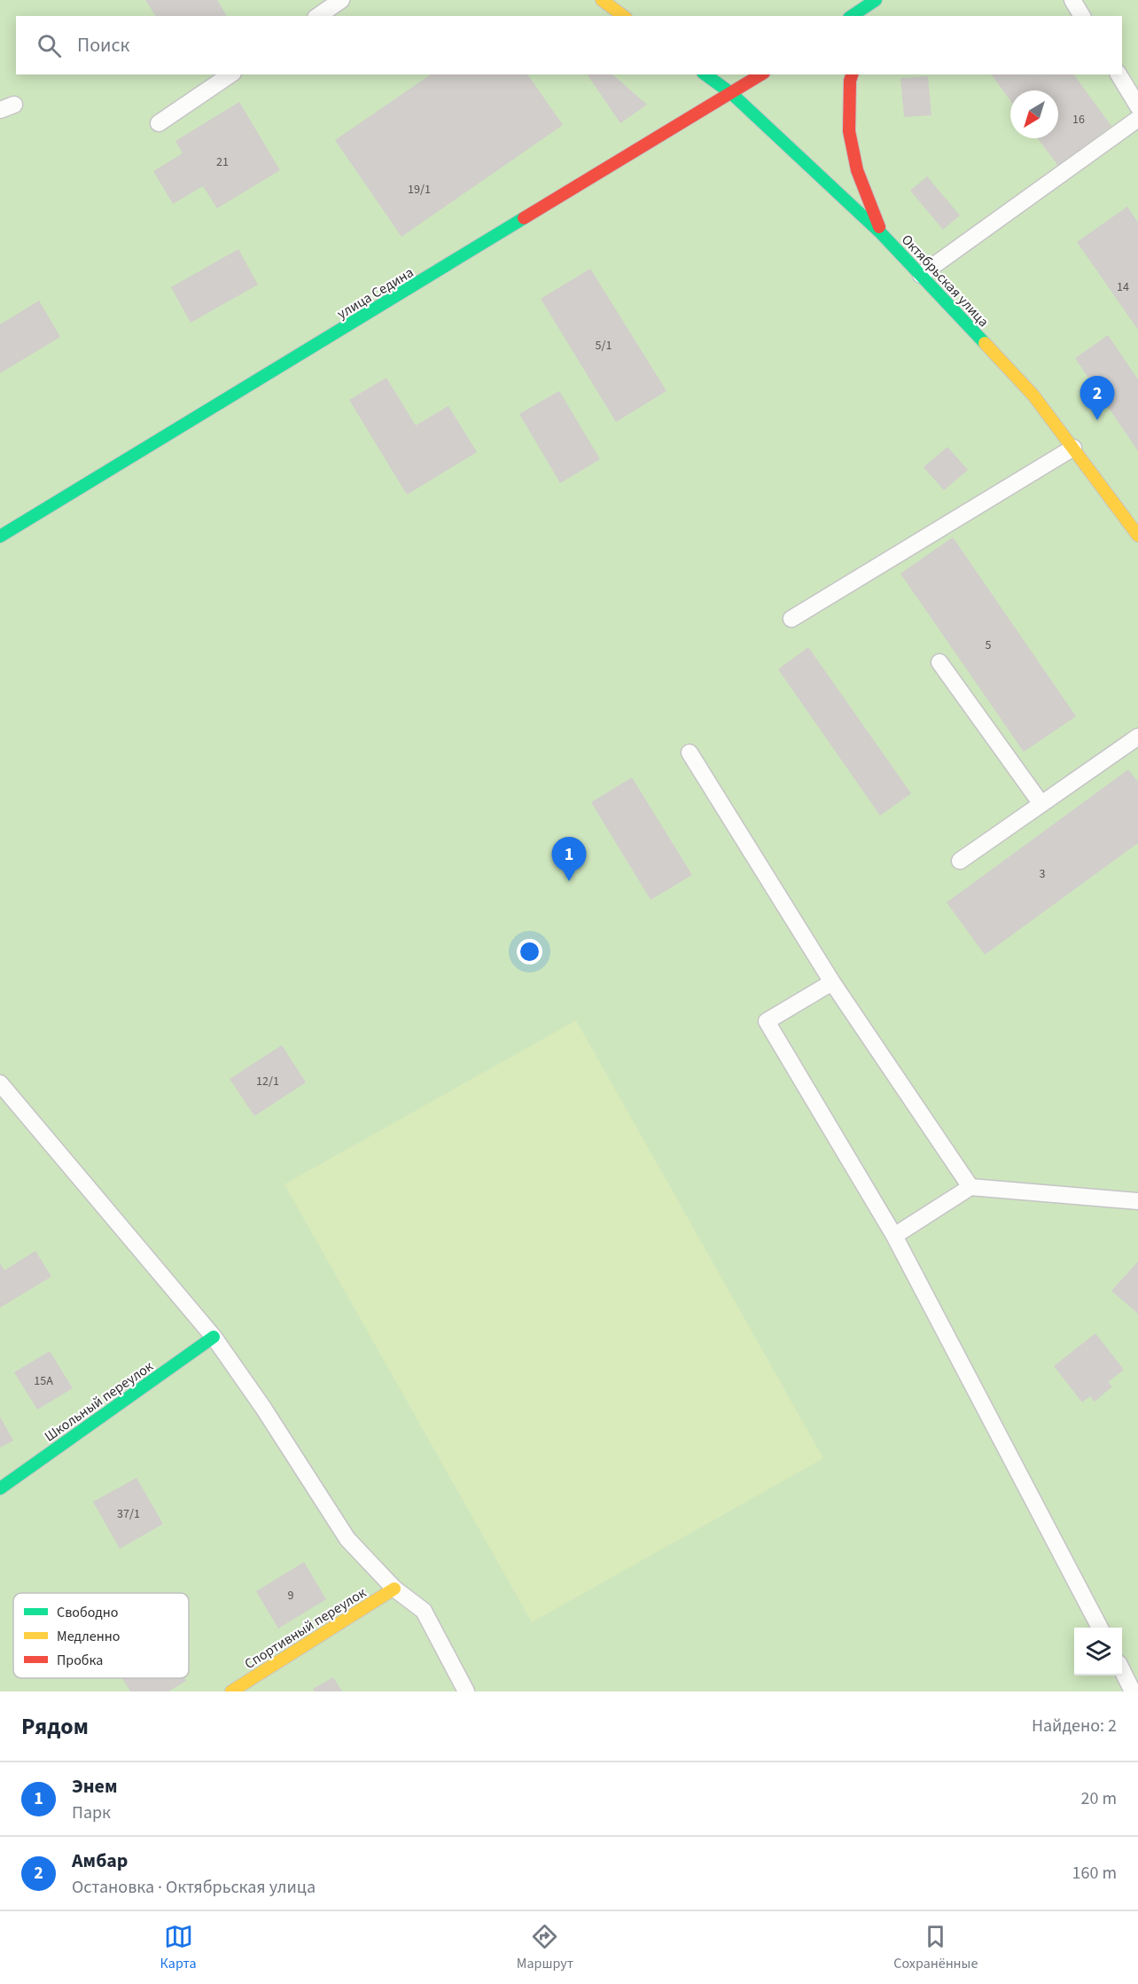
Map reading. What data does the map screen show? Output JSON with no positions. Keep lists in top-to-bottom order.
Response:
{
  "streets": {
    "street": [
      "Октябрьская улица",
      "улица Седина",
      "Школьный переулок",
      "Спортивный переулок"
    ]
  },
  "crossings": [
    ["Октябрьская улица", "улица Седина"]
  ],
  "house_numbers": [
    "16",
    "21",
    "19/1",
    "14",
    "5/1",
    "5",
    "3",
    "12/1",
    "15А",
    "37/1",
    "9"
  ],
  "legend": ["Свободно", "Медленно", "Пробка"],
  "north": "bottom left",
  "page": {
    "search": "Поиск",
    "pins": ["2", "1"],
    "heading": ["Рядом", "Найдено: 2"],
    "list": [
      {
        "mark": "1",
        "name": "Энем",
        "note": "Парк",
        "value": "20 m"
      },
      {
        "mark": "2",
        "name": "Амбар",
        "note": "Остановка · Октябрьская улица",
        "value": "160 m"
      }
    ],
    "nav": ["Карта", "Маршрут", "Сохранённые"]
  }
}
